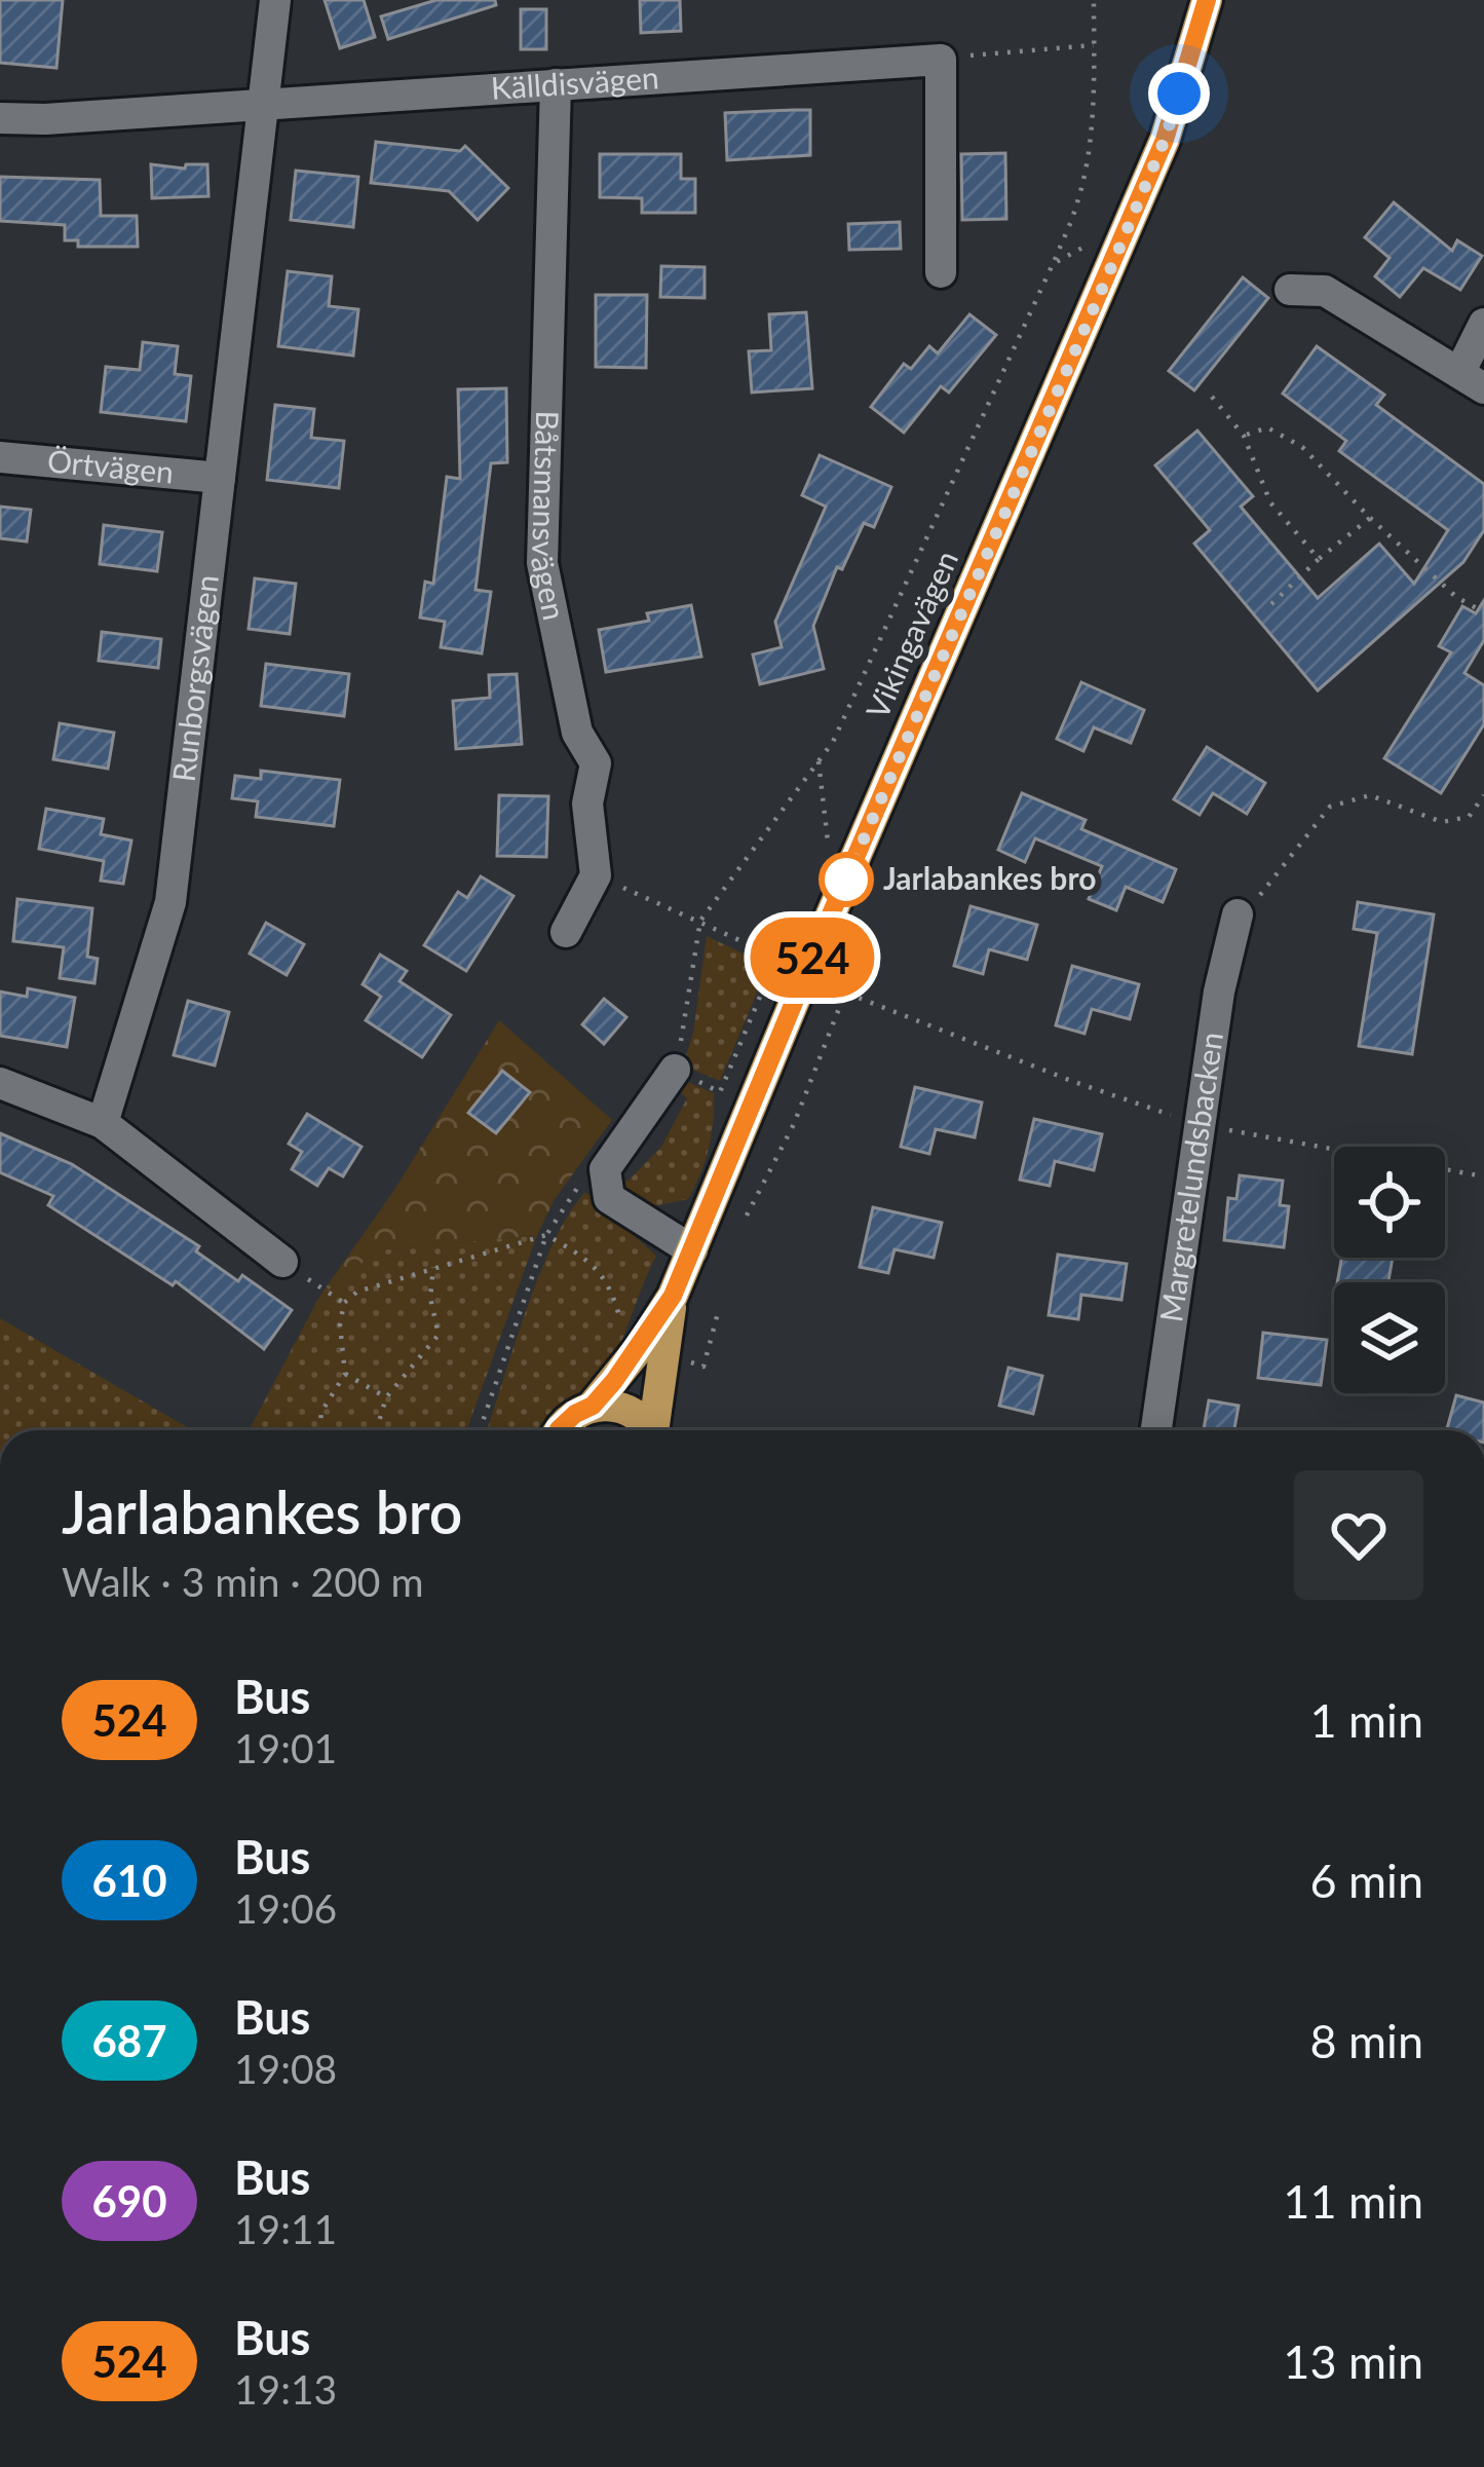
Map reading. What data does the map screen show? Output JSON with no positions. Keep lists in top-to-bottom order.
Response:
{
  "streets": {
    "main road": ["Vikingavägen"],
    "street": [
      "Källdisvägen",
      "Örtvägen",
      "Båtsmansvägen",
      "Runborgsvägen",
      "Margretelundsbacken"
    ]
  },
  "crossings": [
    ["Källdisvägen", "Båtsmansvägen"],
    ["Källdisvägen", "Runborgsvägen"],
    ["Örtvägen", "Runborgsvägen"]
  ],
  "places": ["Jarlabankes bro"],
  "lines": ["bus line 524"],
  "page": {
    "on_map": "524",
    "heading": ["Jarlabankes bro", "Walk · 3 min · 200 m"],
    "list": [
      {
        "mark": "524",
        "name": "Bus",
        "note": "19:01",
        "value": "1 min"
      },
      {
        "mark": "610",
        "name": "Bus",
        "note": "19:06",
        "value": "6 min"
      },
      {
        "mark": "687",
        "name": "Bus",
        "note": "19:08",
        "value": "8 min"
      },
      {
        "mark": "690",
        "name": "Bus",
        "note": "19:11",
        "value": "11 min"
      },
      {
        "mark": "524",
        "name": "Bus",
        "note": "19:13",
        "value": "13 min"
      }
    ]
  }
}
